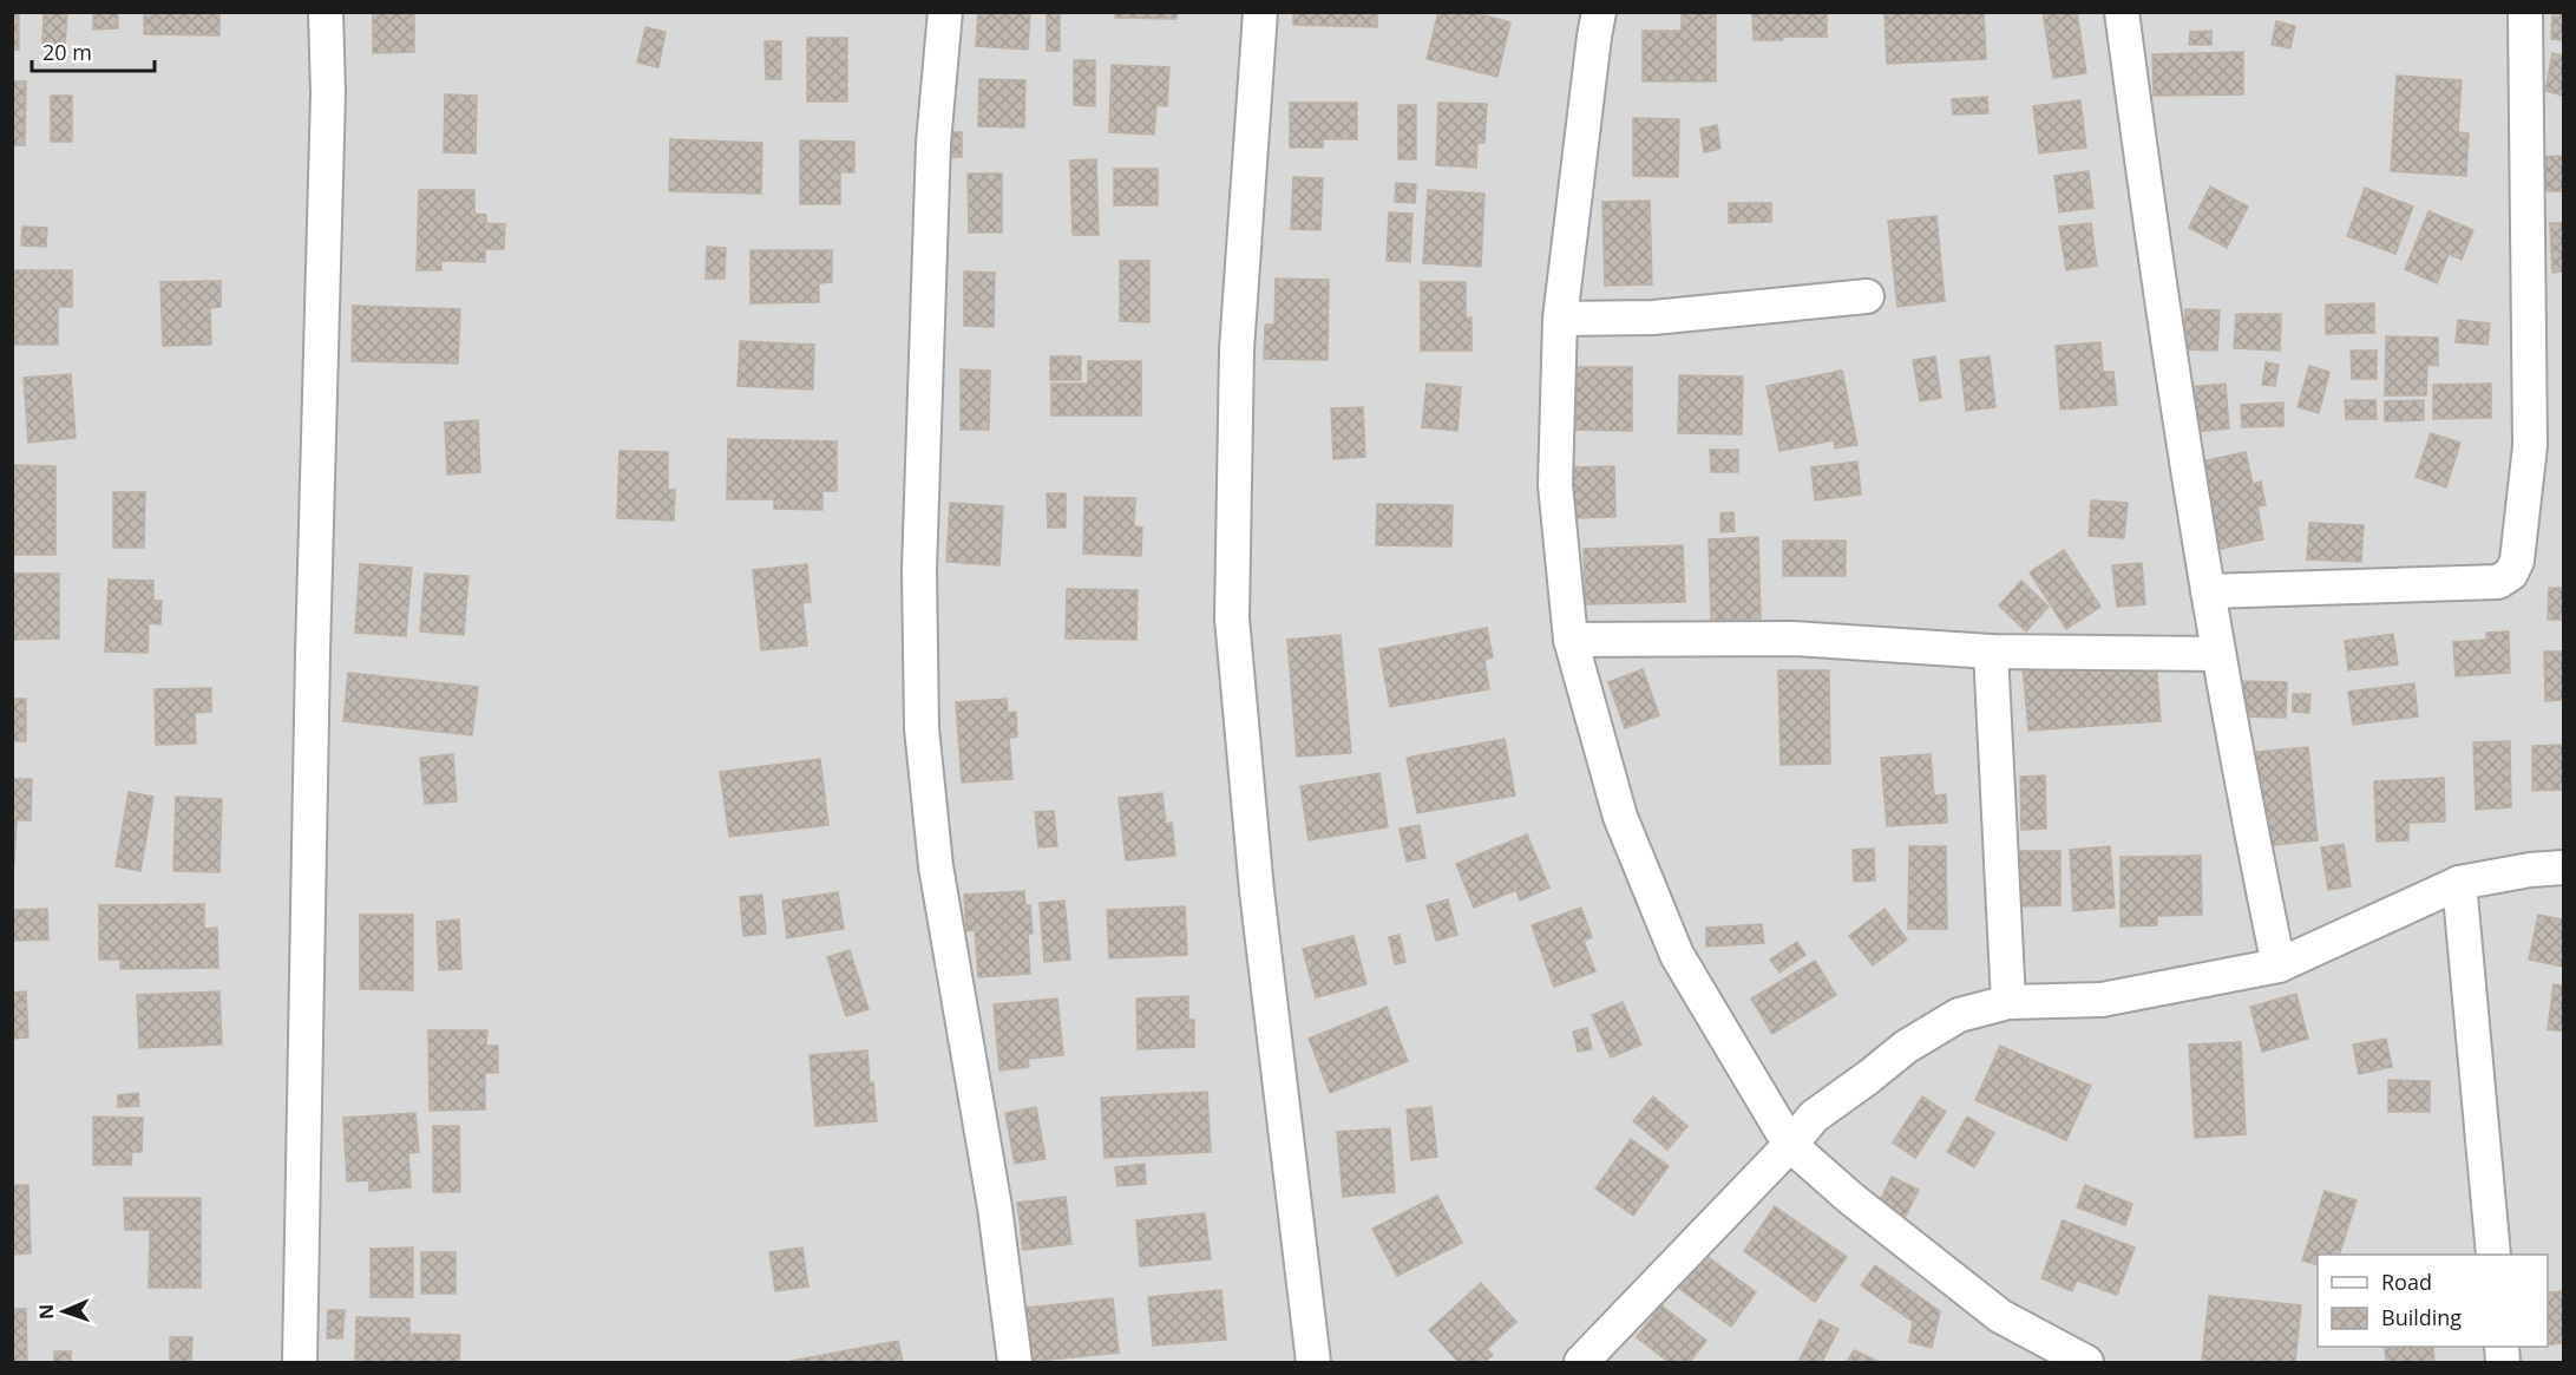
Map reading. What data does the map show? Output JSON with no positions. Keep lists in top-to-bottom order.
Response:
{
  "legend": ["Road", "Building"],
  "scale_bar": "20 m",
  "north": "left"
}
